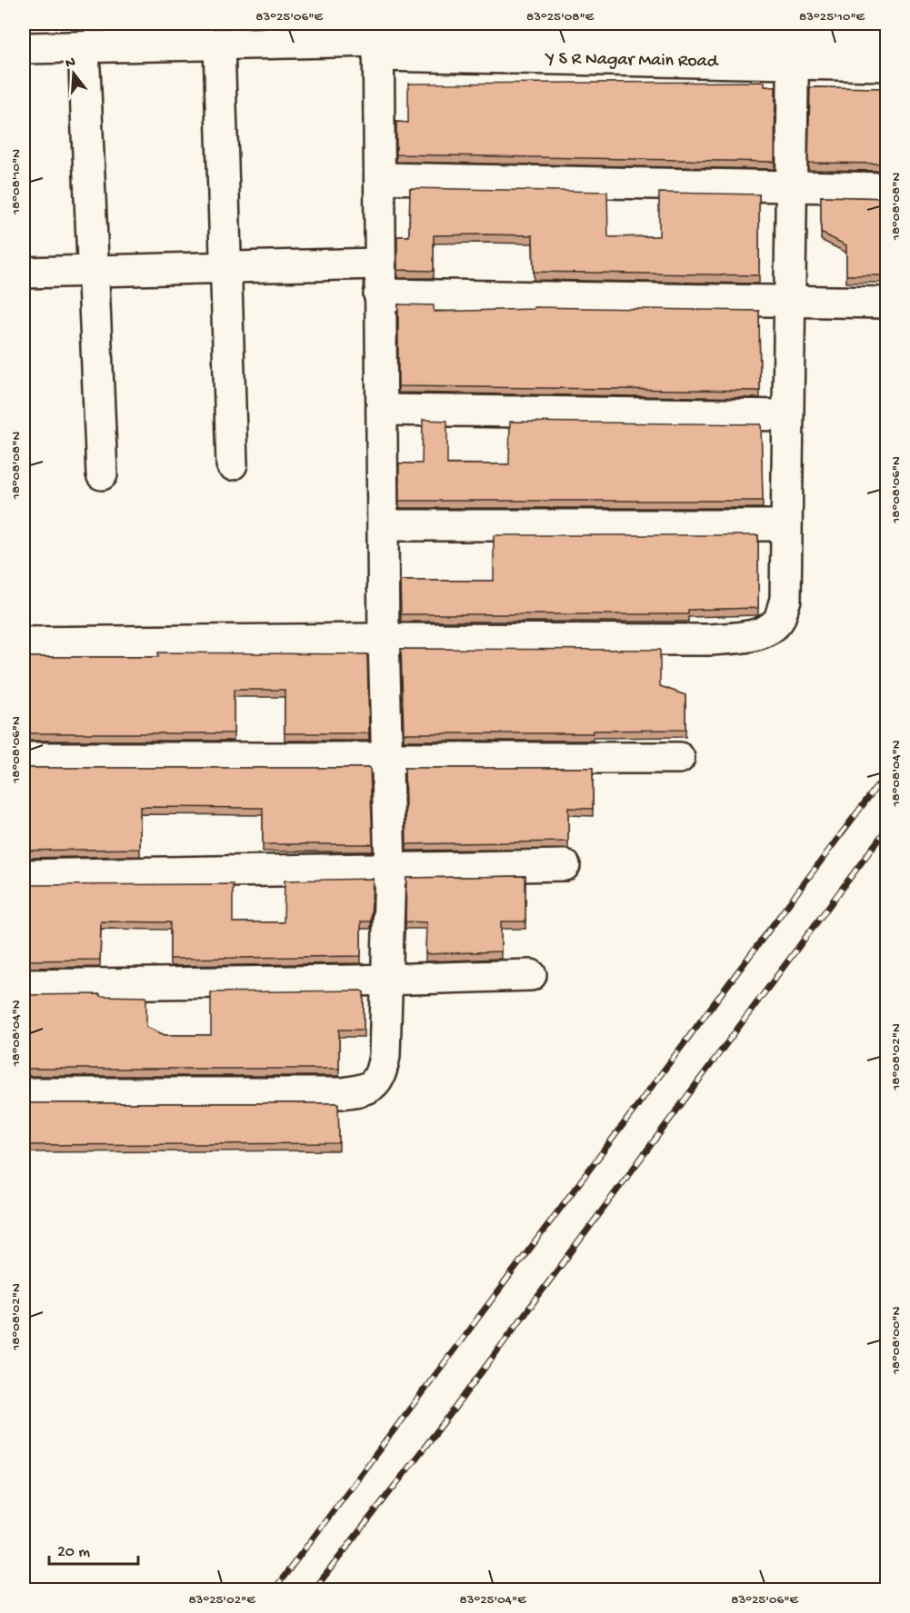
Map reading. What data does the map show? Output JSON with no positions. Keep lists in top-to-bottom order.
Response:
{
  "streets": {
    "street": ["Y S R Nagar Main Road"]
  },
  "scale_bar": "20 m",
  "north": "top",
  "coordinates": [
    "83°25'06\"E",
    "83°25'08\"E",
    "83°25'10\"E",
    "18°08'10\"N",
    "18°08'08\"N",
    "18°08'06\"N",
    "18°08'04\"N",
    "18°08'02\"N",
    "18°08'00\"N",
    "83°25'02\"E",
    "83°25'04\"E"
  ]
}
